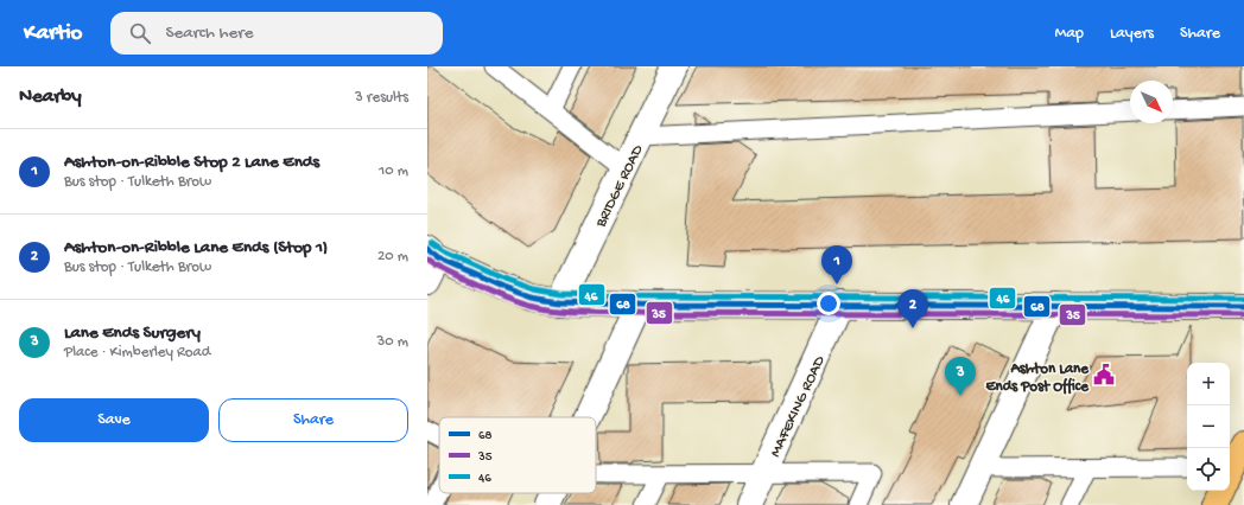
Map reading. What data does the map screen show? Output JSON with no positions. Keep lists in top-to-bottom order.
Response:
{
  "streets": {
    "street": ["BRIDGE ROAD", "MAFEKING ROAD"]
  },
  "places": {
    "public building": ["Ashton Lane Ends Post Office"]
  },
  "lines": ["transit line 46", "transit line 68", "transit line 35"],
  "legend": ["68", "35", "46"],
  "north": "bottom right",
  "page": {
    "header": "Kartio",
    "search": "Search here",
    "nav": ["Map", "Layers", "Share"],
    "heading": ["Nearby", "3 results"],
    "list": [
      {
        "mark": "1",
        "name": "Ashton-on-Ribble Stop 2 Lane Ends",
        "note": "Bus stop · Tulketh Brow",
        "value": "10 m"
      },
      {
        "mark": "2",
        "name": "Ashton-on-Ribble Lane Ends (Stop 1)",
        "note": "Bus stop · Tulketh Brow",
        "value": "20 m"
      },
      {
        "mark": "3",
        "name": "Lane Ends Surgery",
        "note": "Place · Kimberley Road",
        "value": "30 m"
      }
    ],
    "pins": ["1", "2", "3"],
    "map_buttons": ["+", "−"],
    "buttons": ["Save", "Share"]
  }
}
